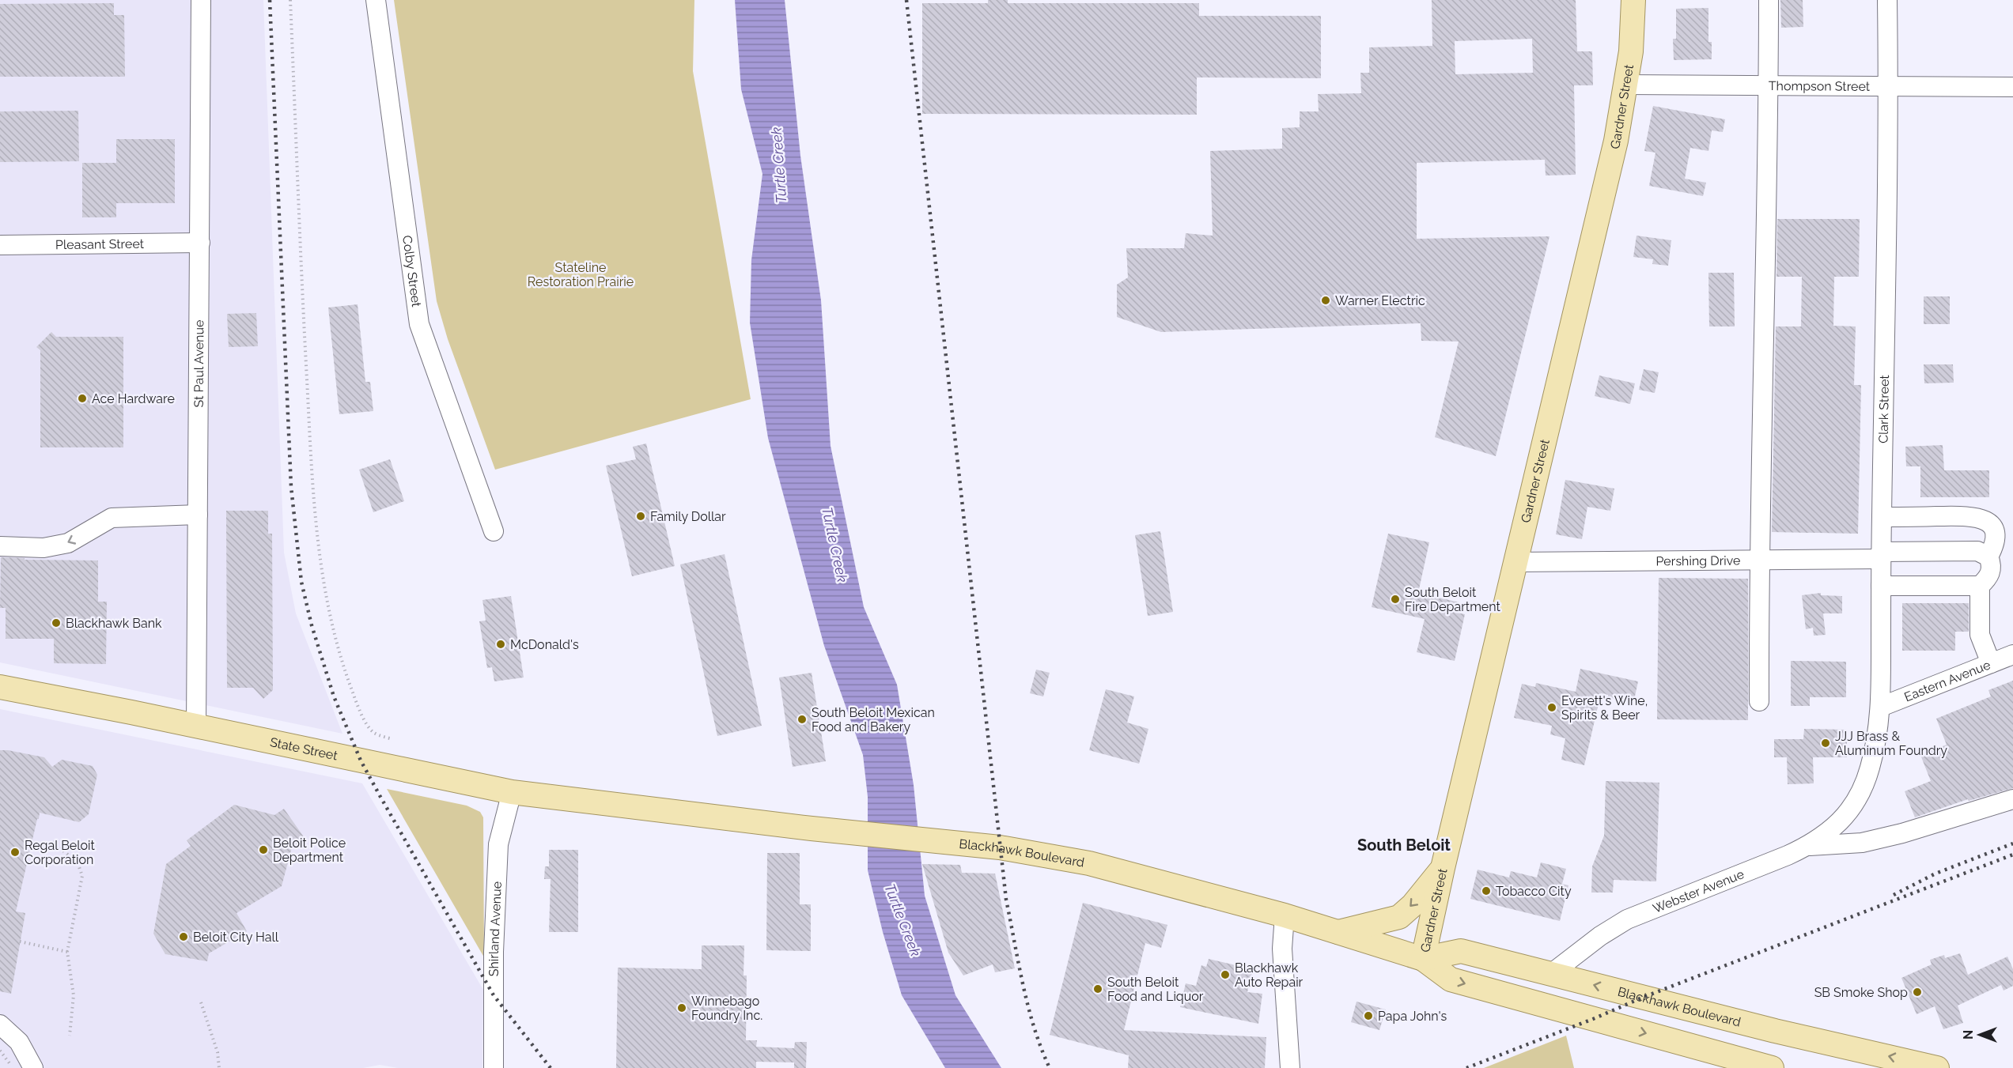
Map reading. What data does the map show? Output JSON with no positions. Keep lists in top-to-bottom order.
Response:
{
  "streets": {
    "main road": ["Gardner Street", "State Street", "Blackhawk Boulevard"],
    "street": [
      "Thompson Street",
      "Pleasant Street",
      "Colby Street",
      "St Paul Avenue",
      "Clark Street",
      "Pershing Drive",
      "Eastern Avenue",
      "Webster Avenue",
      "Shirland Avenue"
    ]
  },
  "crossings": [
    ["Thompson Street", "Gardner Street"],
    ["Thompson Street", "Clark Street"],
    ["Gardner Street", "Pershing Drive"],
    ["Gardner Street", "Blackhawk Boulevard"],
    ["Pleasant Street", "St Paul Avenue"],
    ["St Paul Avenue", "State Street"],
    ["Clark Street", "Pershing Drive"],
    ["Clark Street", "Eastern Avenue"],
    ["Clark Street", "Webster Avenue"],
    ["State Street", "Blackhawk Boulevard"],
    ["State Street", "Shirland Avenue"],
    ["Blackhawk Boulevard", "Webster Avenue"]
  ],
  "districts": ["South Beloit"],
  "water": ["Turtle Creek"],
  "parks": ["Stateline Restoration Prairie"],
  "places": [
    "Warner Electric",
    "Ace Hardware",
    "Family Dollar",
    "South Beloit Fire Department",
    "Blackhawk Bank",
    "McDonald's",
    "Everett's Wine, Spirits & Beer",
    "South Beloit Mexican Food and Bakery",
    "JJJ Brass & Aluminum Foundry",
    "Beloit Police Department",
    "Regal Beloit Corporation",
    "Tobacco City",
    "Beloit City Hall",
    "Blackhawk Auto Repair",
    "South Beloit Food and Liquor",
    "SB Smoke Shop",
    "Winnebago Foundry Inc.",
    "Papa John's"
  ],
  "north": "left"
}
